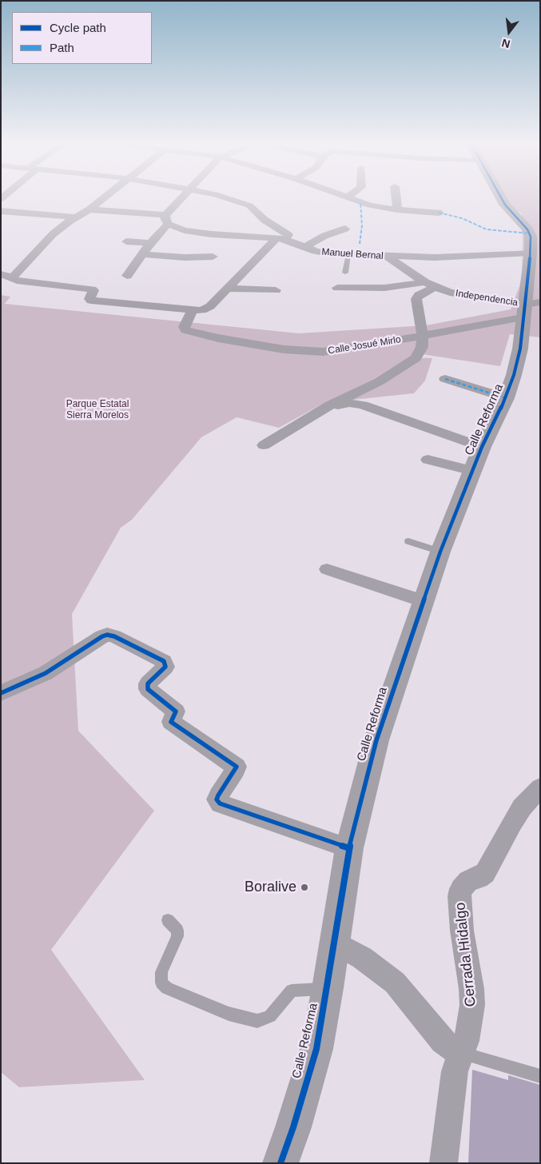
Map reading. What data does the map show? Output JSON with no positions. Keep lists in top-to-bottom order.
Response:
{
  "streets": {
    "street": [
      "Manuel Bernal",
      "Independencia",
      "Calle Josué Mirlo",
      "Calle Reforma",
      "Cerrada Hidalgo"
    ]
  },
  "crossings": [
    ["Manuel Bernal", "Independencia"],
    ["Manuel Bernal", "Calle Reforma"],
    ["Independencia", "Calle Josué Mirlo"],
    ["Independencia", "Calle Reforma"],
    ["Calle Josué Mirlo", "Calle Reforma"]
  ],
  "parks": ["Parque Estatal Sierra Morelos"],
  "places": ["Boralive"],
  "legend": ["Cycle path", "Path"],
  "north": "bottom"
}
